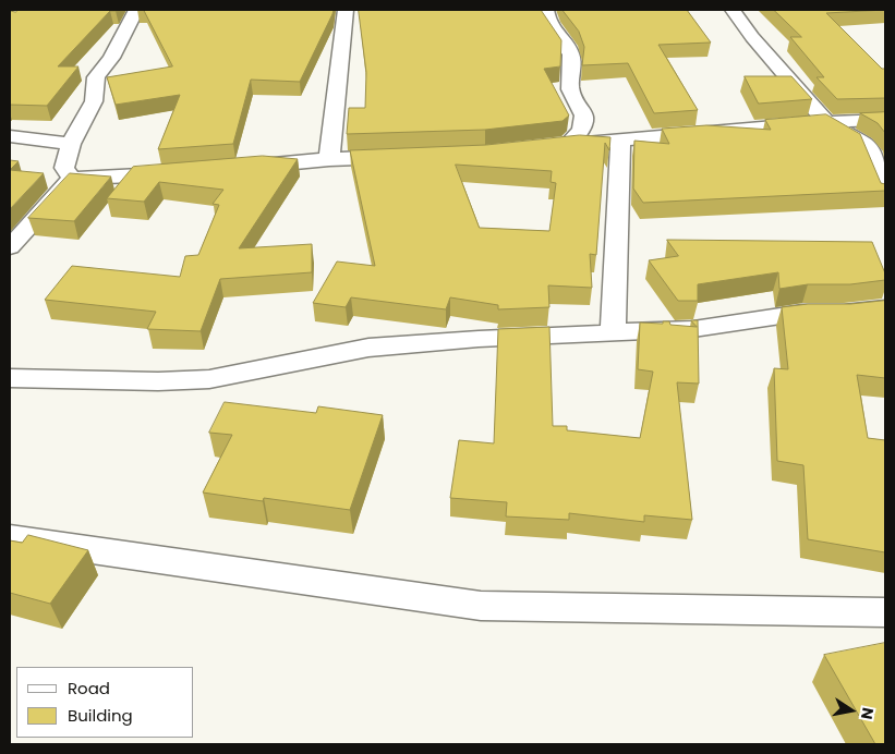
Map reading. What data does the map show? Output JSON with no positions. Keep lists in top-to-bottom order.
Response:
{
  "legend": ["Road", "Building"],
  "north": "right"
}
